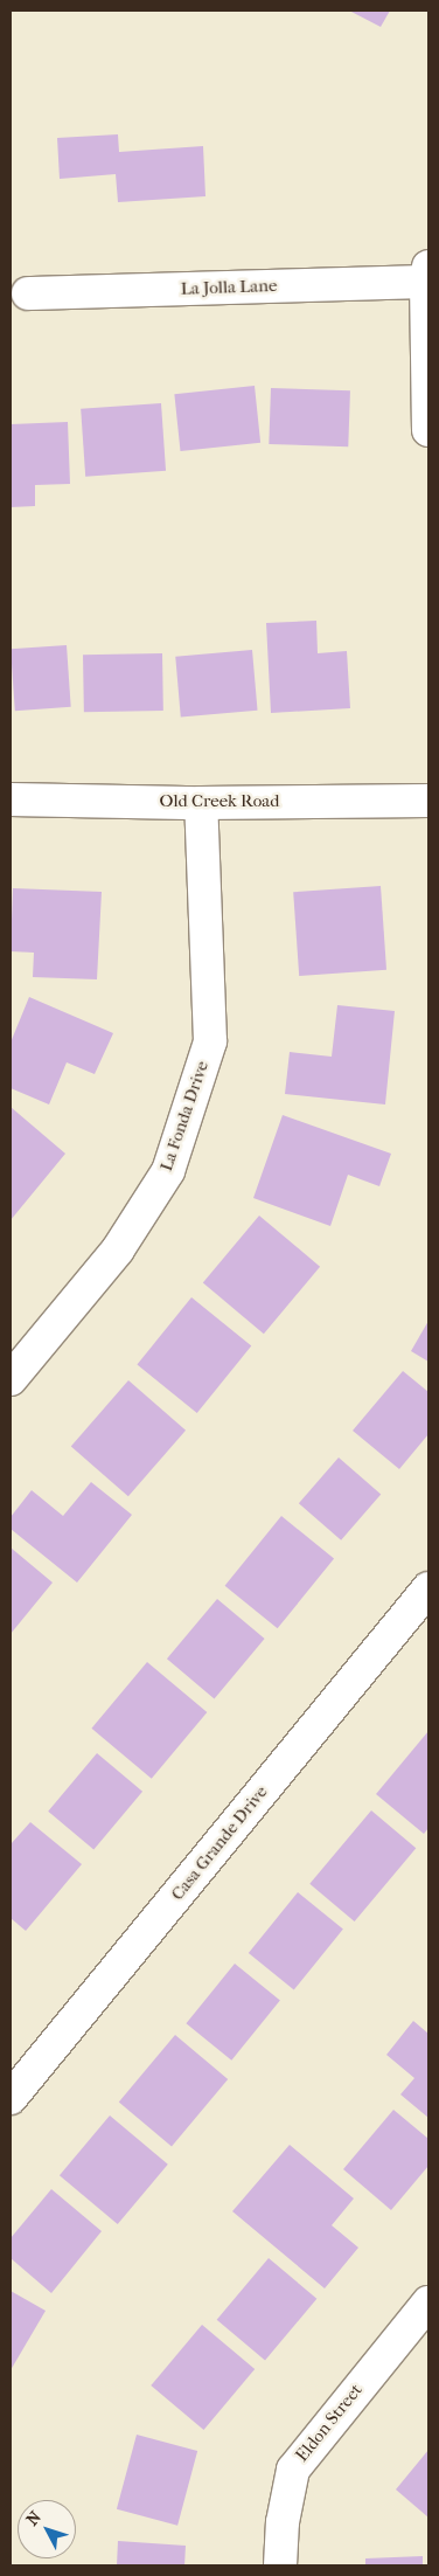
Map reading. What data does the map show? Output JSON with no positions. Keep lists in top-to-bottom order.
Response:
{
  "streets": {
    "street": [
      "La Jolla Lane",
      "Old Creek Road",
      "La Fonda Drive",
      "Casa Grande Drive",
      "Eldon Street"
    ]
  },
  "crossings": [
    ["Old Creek Road", "La Fonda Drive"]
  ],
  "north": "top left"
}
